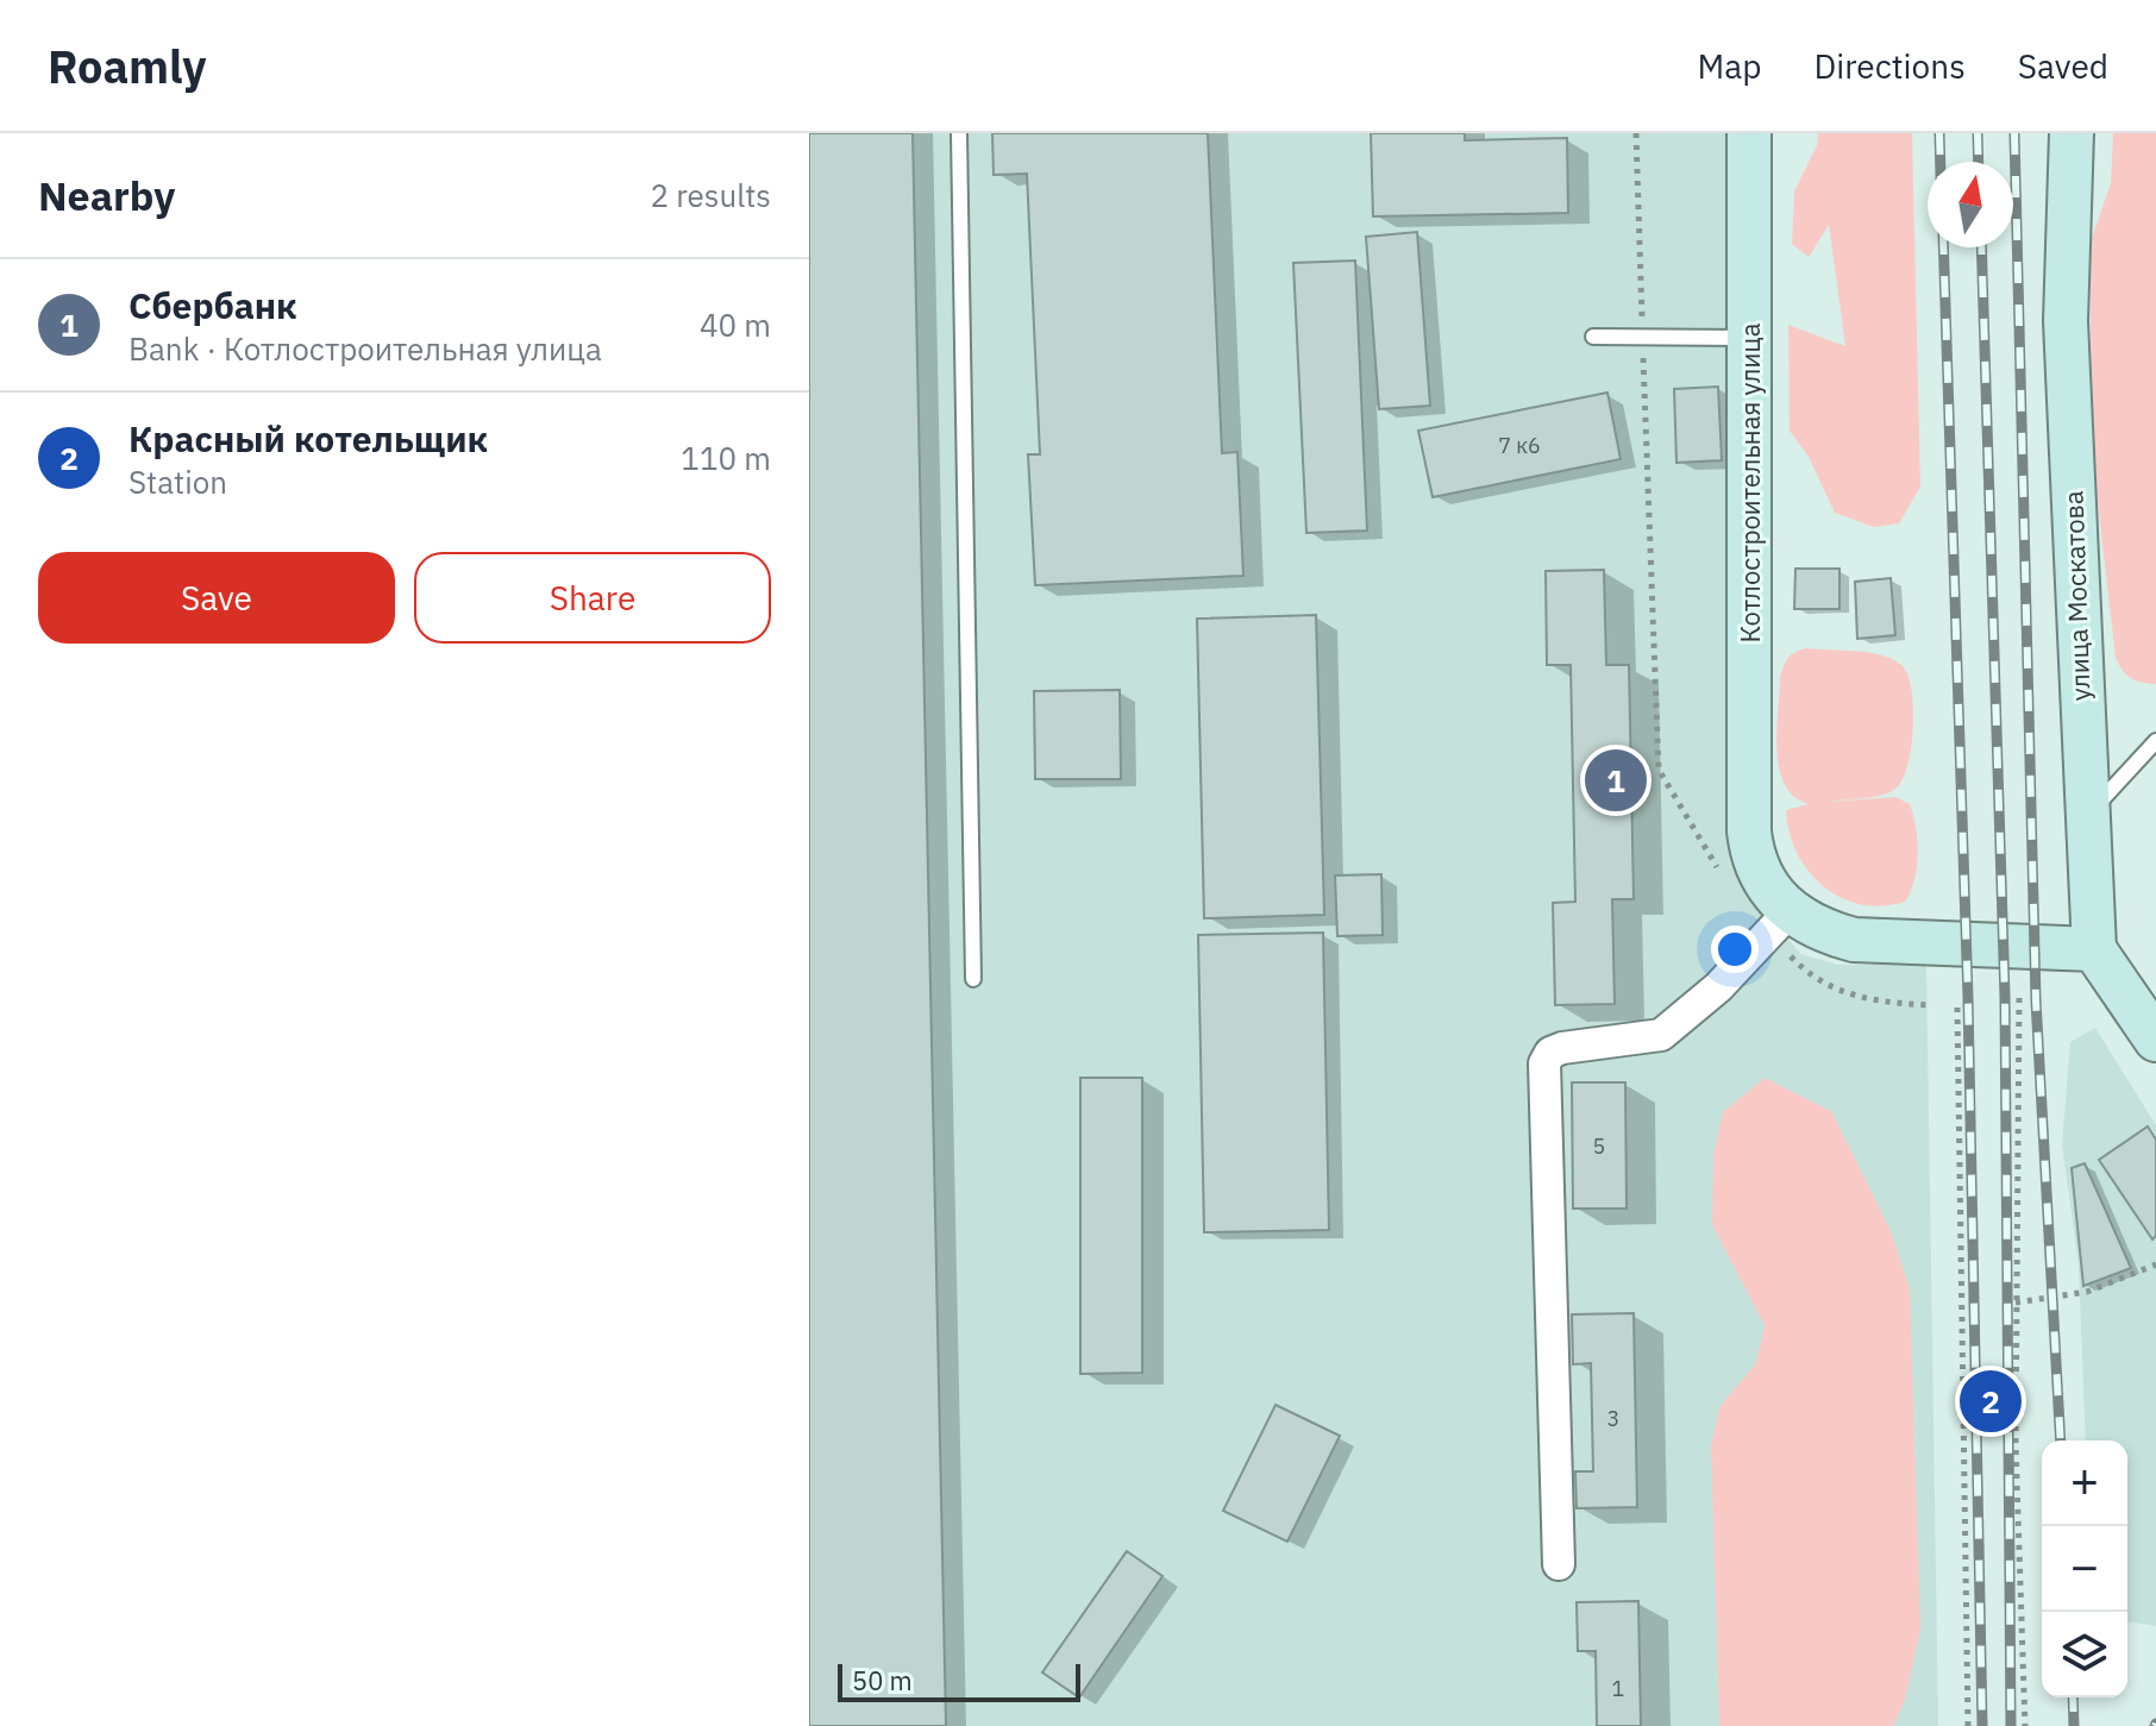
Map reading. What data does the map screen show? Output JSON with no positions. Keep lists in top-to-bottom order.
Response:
{
  "streets": {
    "main road": ["Котлостроительная улица", "улица Москатова"]
  },
  "house_numbers": [
    "7 к6",
    "5",
    "3",
    "1"
  ],
  "scale_bar": "50 m",
  "north": "top",
  "page": {
    "header": "Roamly",
    "nav": ["Map", "Directions", "Saved"],
    "heading": ["Nearby", "2 results"],
    "list": [
      {
        "mark": "1",
        "name": "Сбербанк",
        "note": "Bank · Котлостроительная улица",
        "value": "40 m"
      },
      {
        "mark": "2",
        "name": "Красный котельщик",
        "note": "Station",
        "value": "110 m"
      }
    ],
    "buttons": ["Save", "Share"],
    "pins": ["1", "2"],
    "map_buttons": ["+", "−"],
    "scale": "50 m"
  }
}
